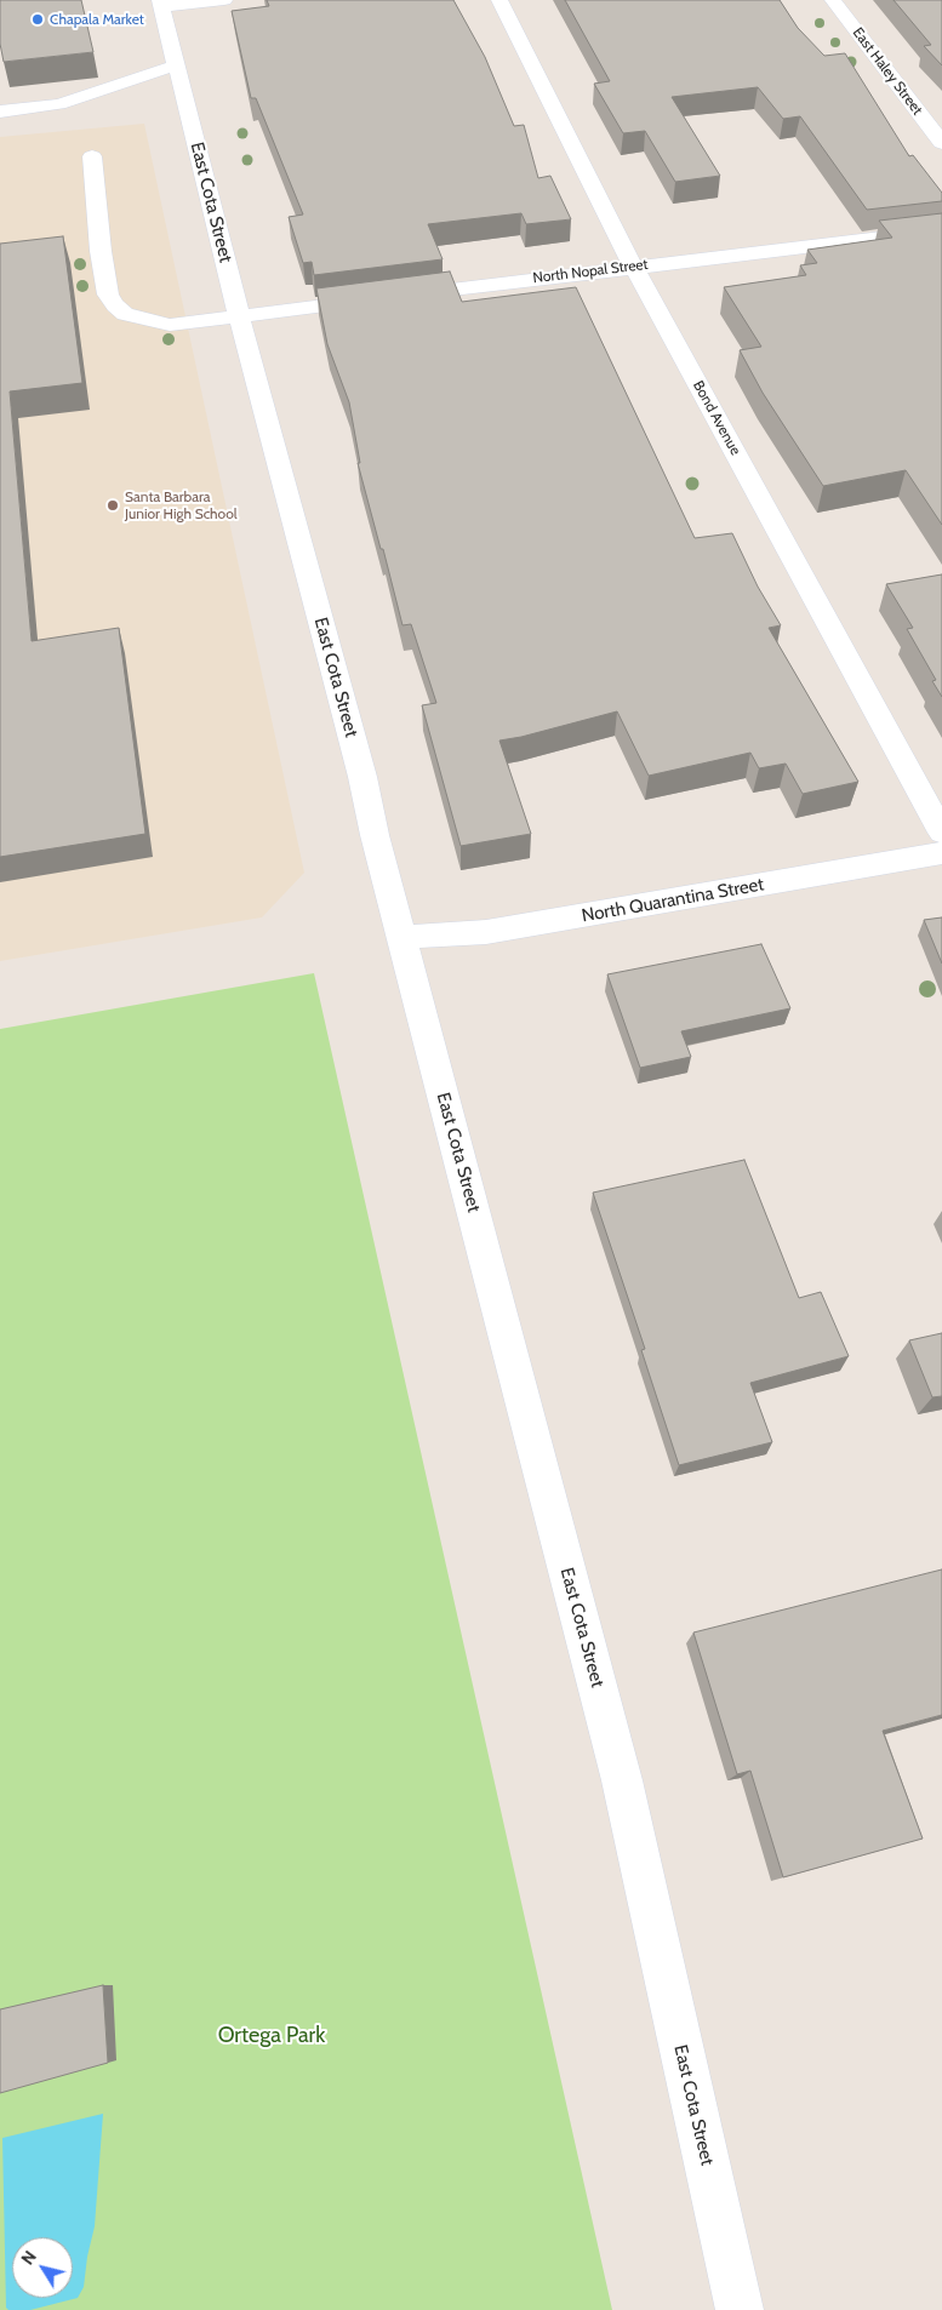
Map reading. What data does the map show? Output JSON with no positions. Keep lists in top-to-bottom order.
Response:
{
  "streets": {
    "street": [
      "East Haley Street",
      "East Cota Street",
      "North Nopal Street",
      "Bond Avenue",
      "North Quarantina Street"
    ]
  },
  "crossings": [
    ["East Cota Street", "North Nopal Street"],
    ["East Cota Street", "North Quarantina Street"],
    ["North Nopal Street", "Bond Avenue"]
  ],
  "parks": ["Ortega Park"],
  "places": ["Chapala Market", "Santa Barbara Junior High School"],
  "north": "top left"
}
